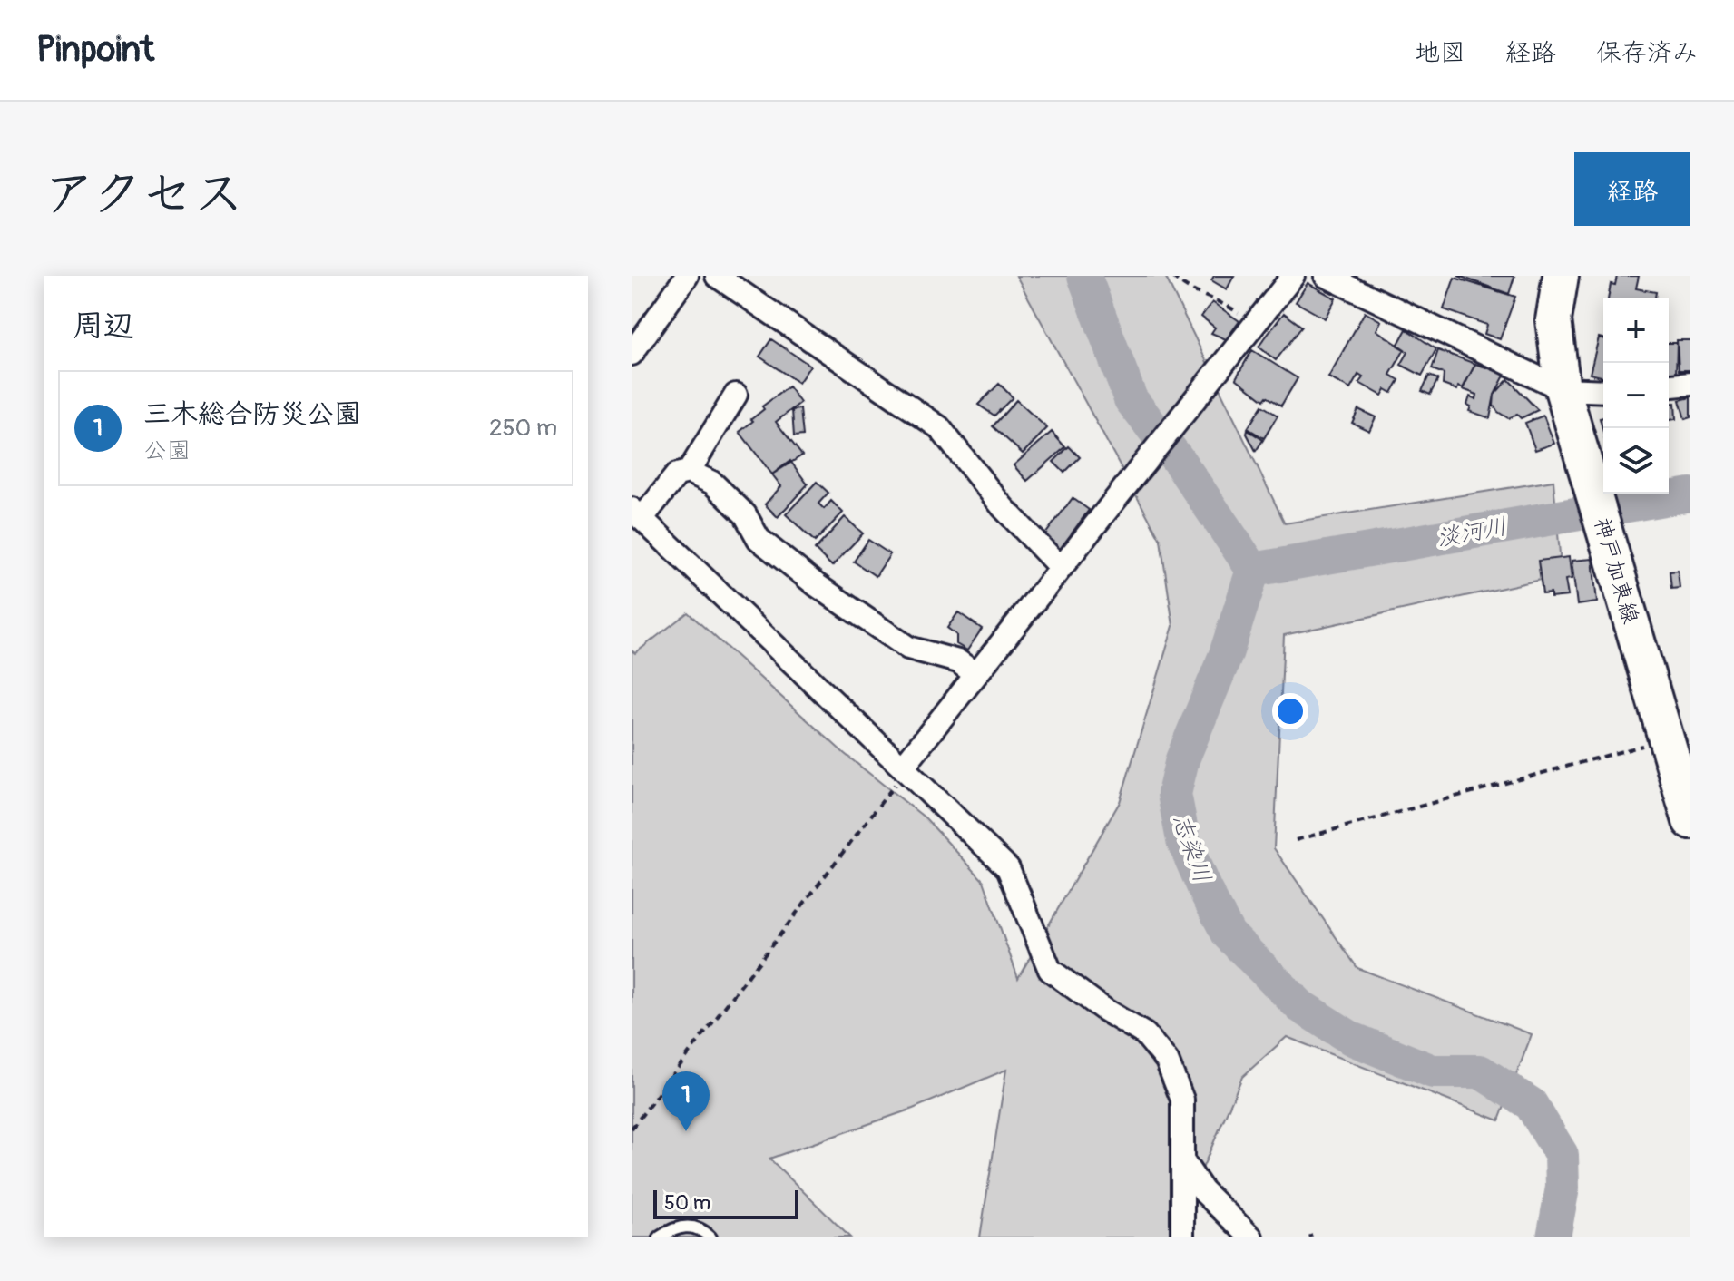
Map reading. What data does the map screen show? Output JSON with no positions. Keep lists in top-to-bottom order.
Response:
{
  "streets": {
    "main road": ["神戸加東線"]
  },
  "water": ["淡河川", "志染川"],
  "scale_bar": "50 m",
  "page": {
    "header": "Pinpoint",
    "nav": ["地図", "経路", "保存済み"],
    "title": "アクセス",
    "buttons": "経路",
    "heading": "周辺",
    "map_buttons": ["+", "−"],
    "list": [
      {
        "mark": "1",
        "name": "三木総合防災公園",
        "note": "公園",
        "value": "250 m"
      }
    ],
    "pins": "1",
    "scale": "50 m"
  }
}
